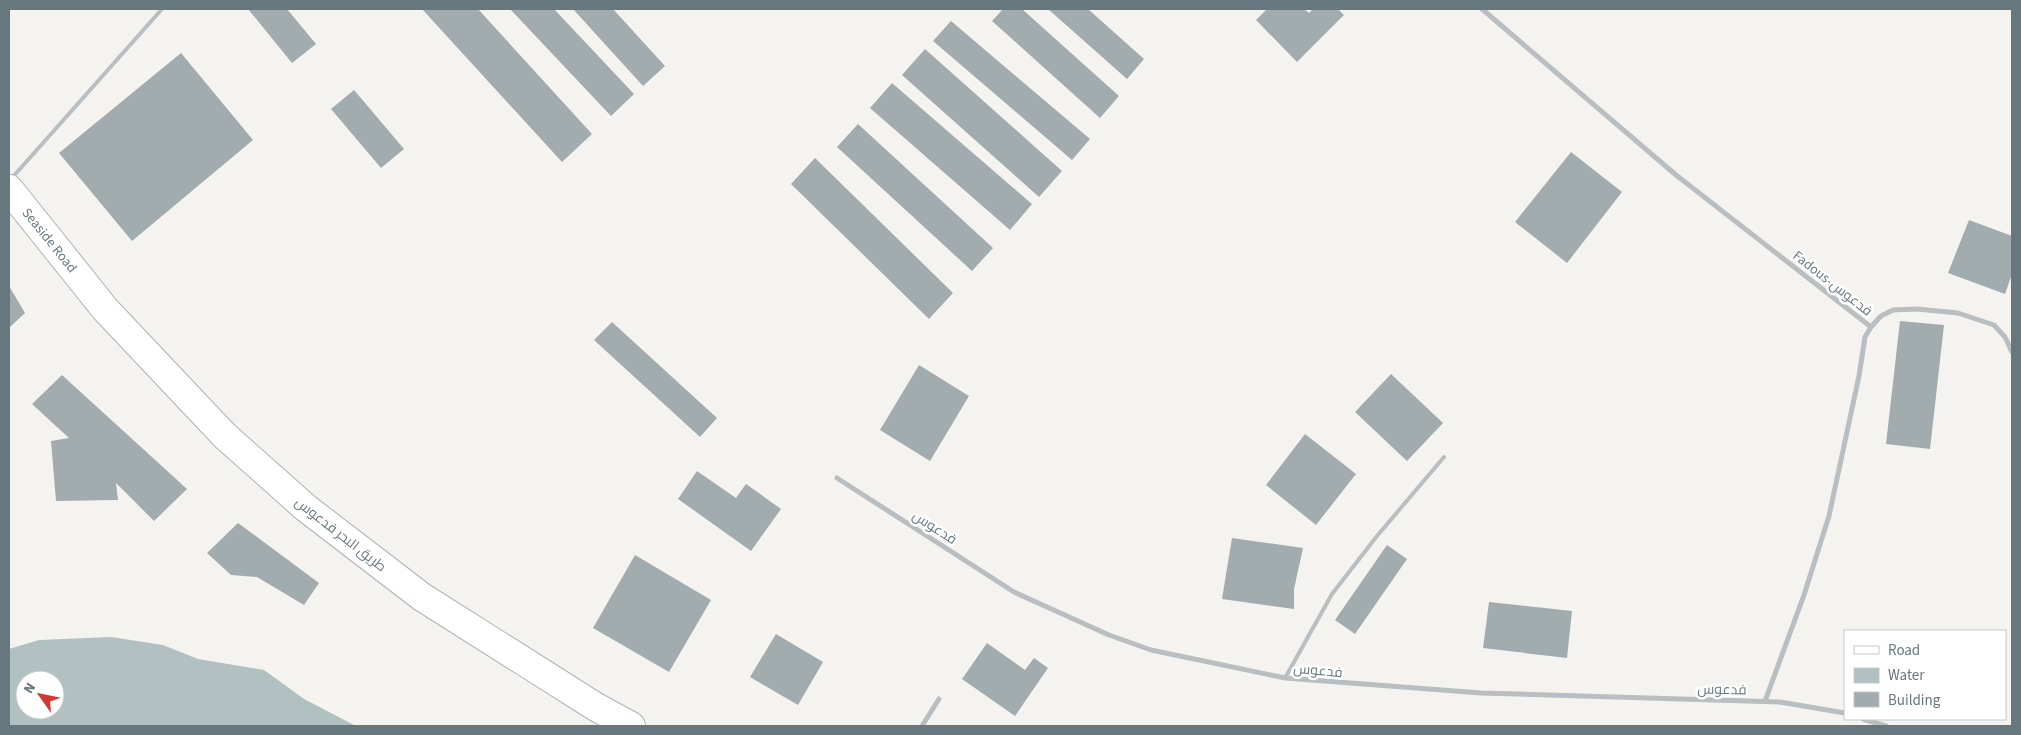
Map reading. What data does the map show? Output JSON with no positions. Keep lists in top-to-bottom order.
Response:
{
  "streets": {
    "main road": ["Seaside Road", "طريق البحر فدعوس"],
    "street": ["Fadous-فدعوس", "فدعوس"]
  },
  "crossings": [
    ["Seaside Road", "طريق البحر فدعوس"],
    ["Fadous-فدعوس", "فدعوس"]
  ],
  "legend": ["Road", "Water", "Building"],
  "north": "top left"
}
